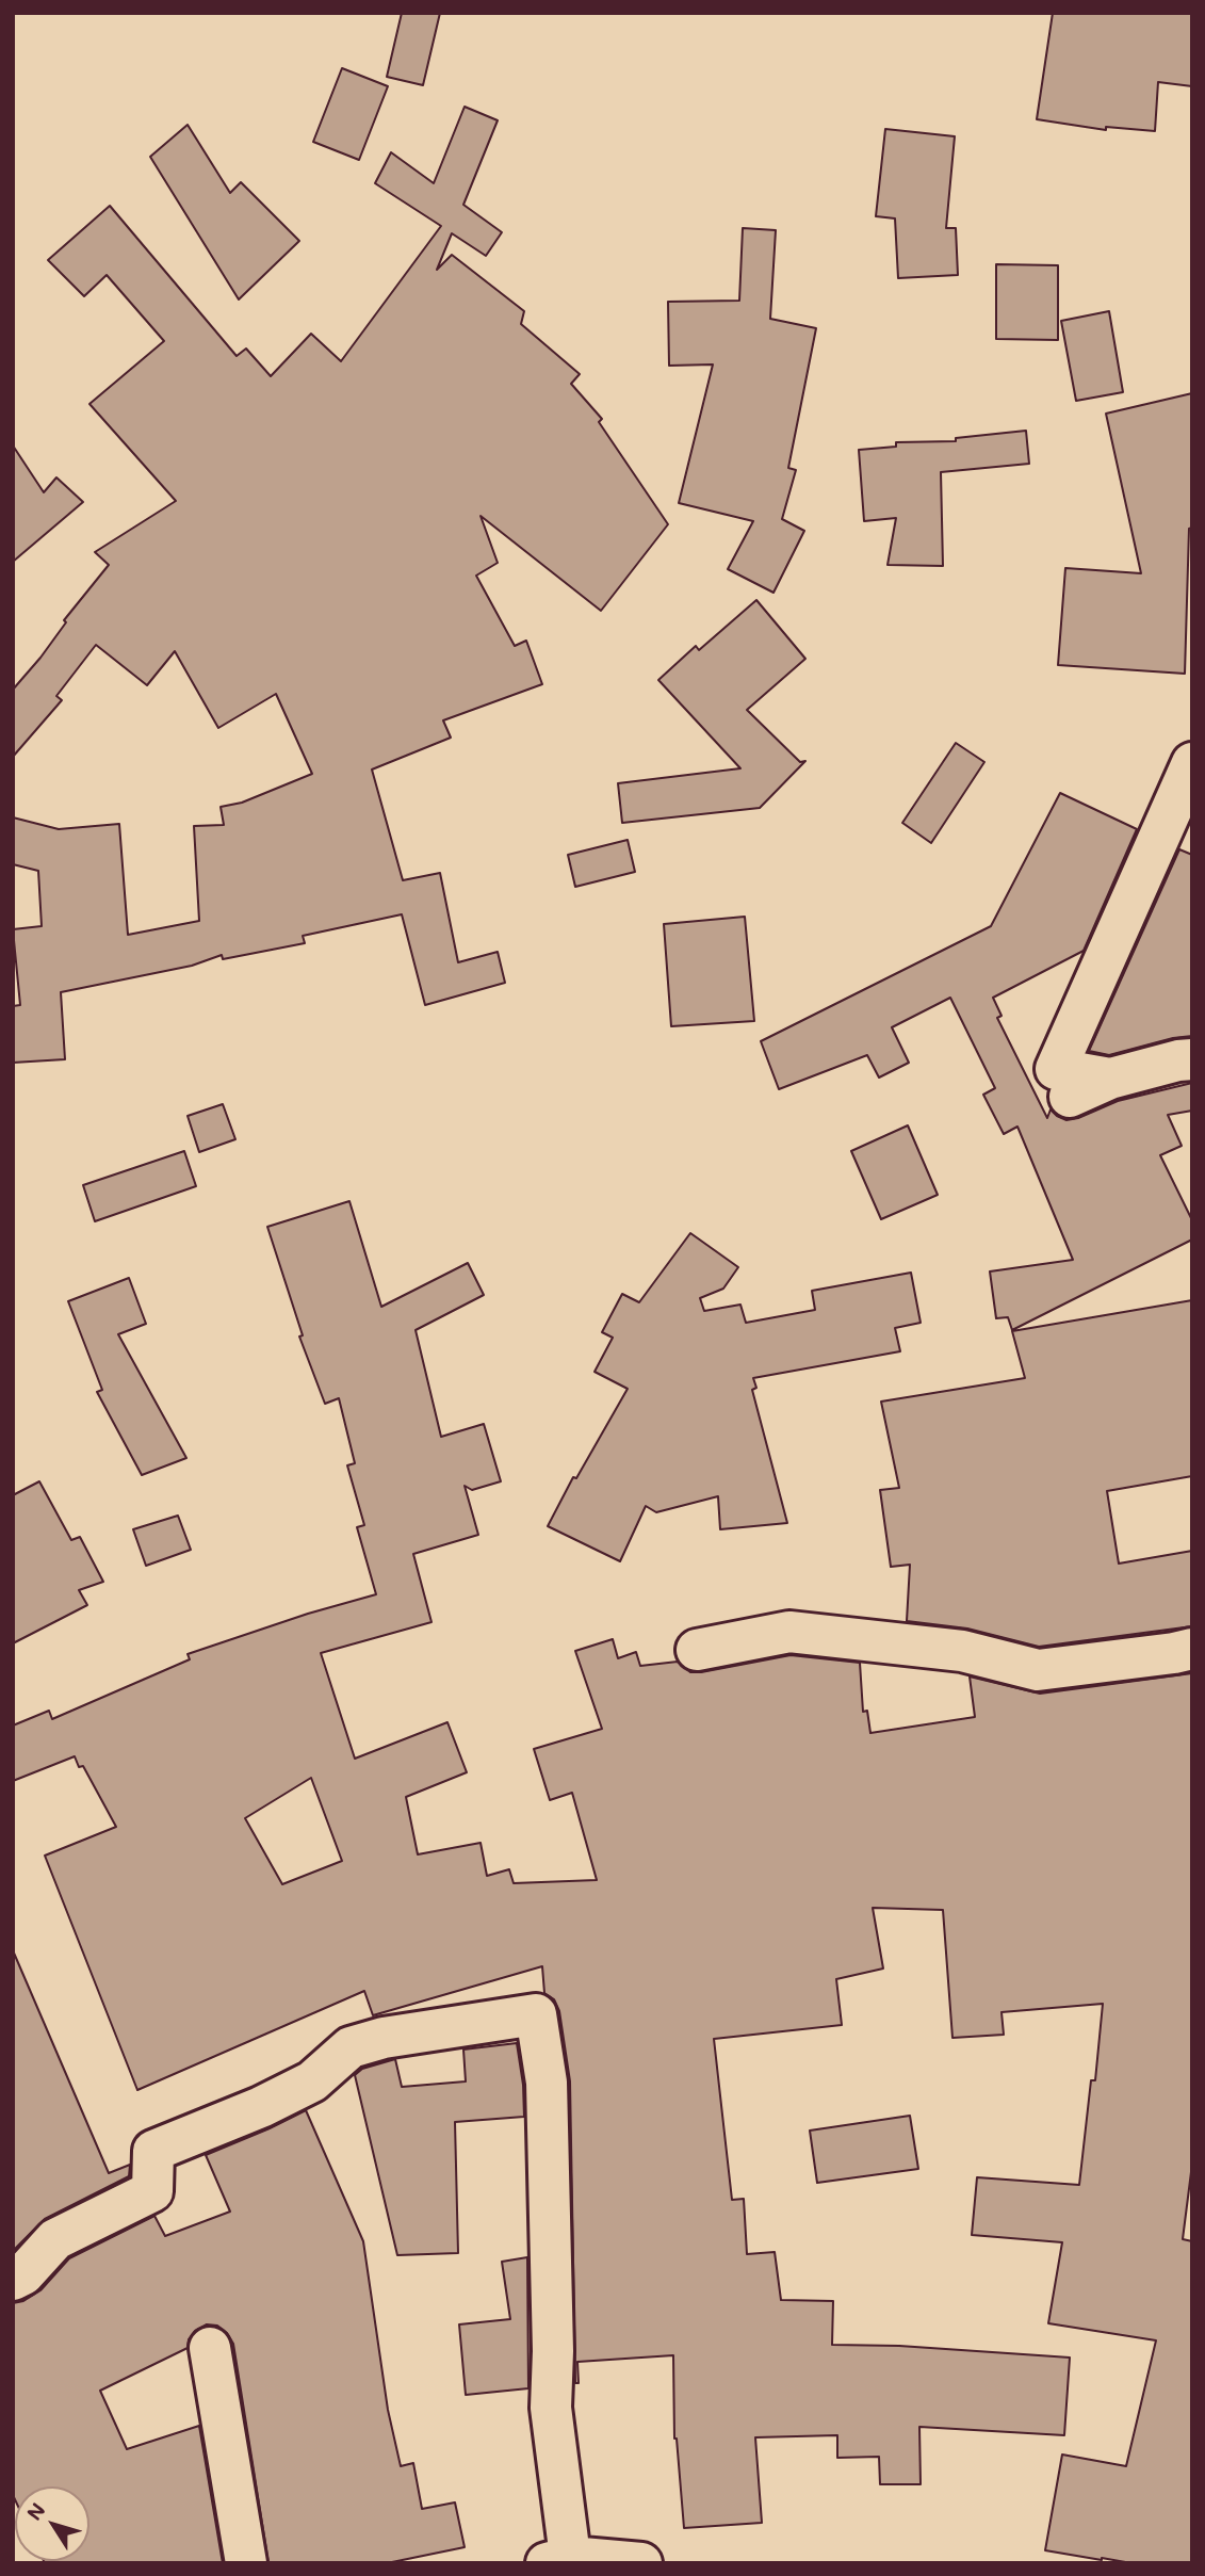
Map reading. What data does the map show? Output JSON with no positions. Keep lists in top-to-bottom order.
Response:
{
  "north": "top left"
}
